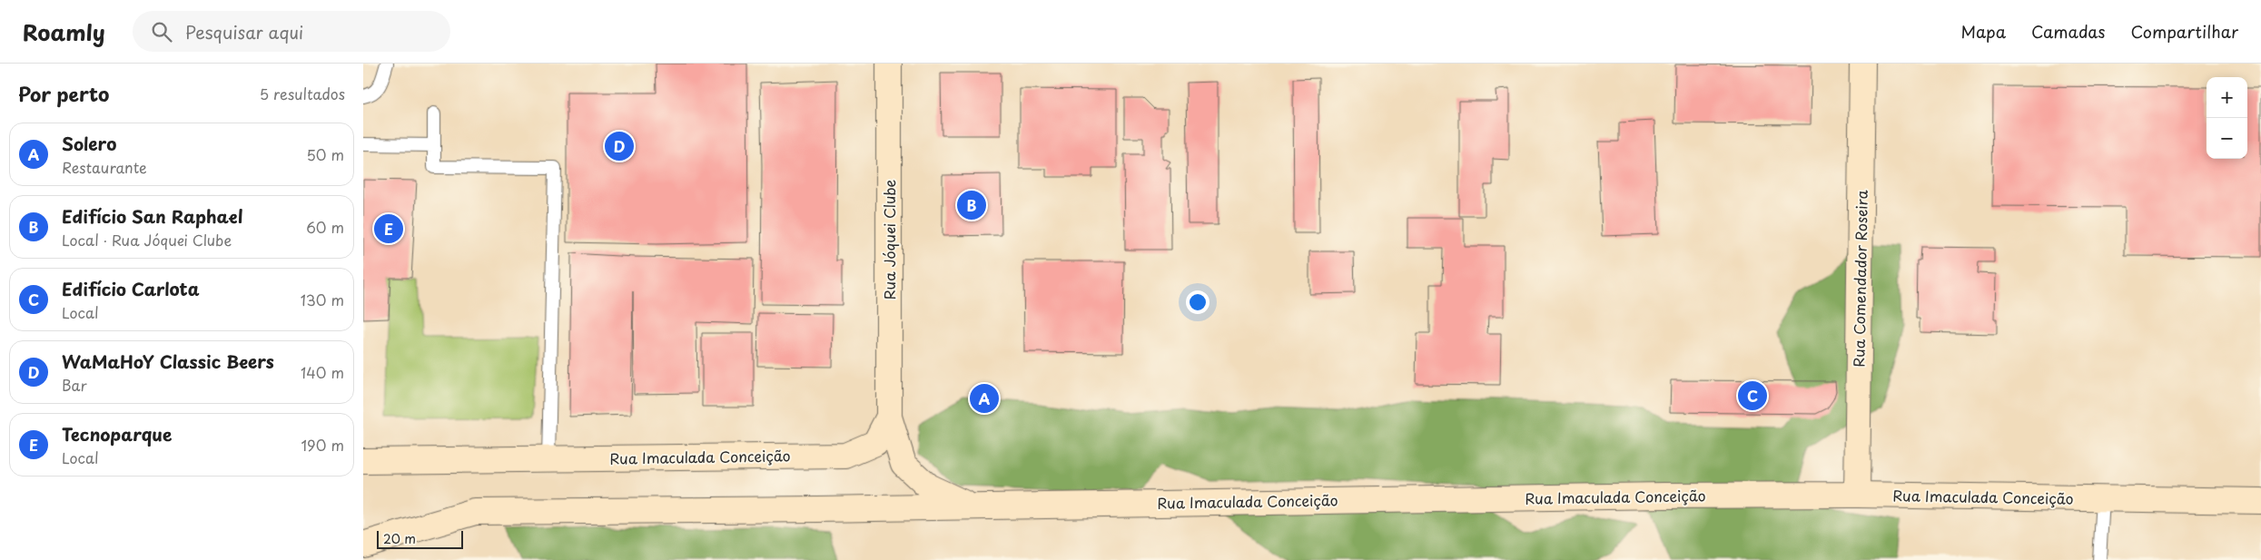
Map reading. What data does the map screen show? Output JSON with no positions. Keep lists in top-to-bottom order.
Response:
{
  "streets": {
    "main road": ["Rua Jóquei Clube", "Rua Comendador Roseira", "Rua Imaculada Conceição"]
  },
  "crossings": [
    ["Rua Jóquei Clube", "Rua Imaculada Conceição"],
    ["Rua Comendador Roseira", "Rua Imaculada Conceição"]
  ],
  "scale_bar": "20 m",
  "page": {
    "header": "Roamly",
    "search": "Pesquisar aqui",
    "nav": ["Mapa", "Camadas", "Compartilhar"],
    "heading": ["Por perto", "5 resultados"],
    "map_buttons": ["+", "−"],
    "list": [
      {
        "mark": "A",
        "name": "Solero",
        "note": "Restaurante",
        "value": "50 m"
      },
      {
        "mark": "B",
        "name": "Edifício San Raphael",
        "note": "Local · Rua Jóquei Clube",
        "value": "60 m"
      },
      {
        "mark": "C",
        "name": "Edifício Carlota",
        "note": "Local",
        "value": "130 m"
      },
      {
        "mark": "D",
        "name": "WaMaHoY Classic Beers",
        "note": "Bar",
        "value": "140 m"
      },
      {
        "mark": "E",
        "name": "Tecnoparque",
        "note": "Local",
        "value": "190 m"
      }
    ],
    "pins": [
      "D",
      "B",
      "E",
      "C",
      "A"
    ],
    "scale": "20 m"
  }
}
